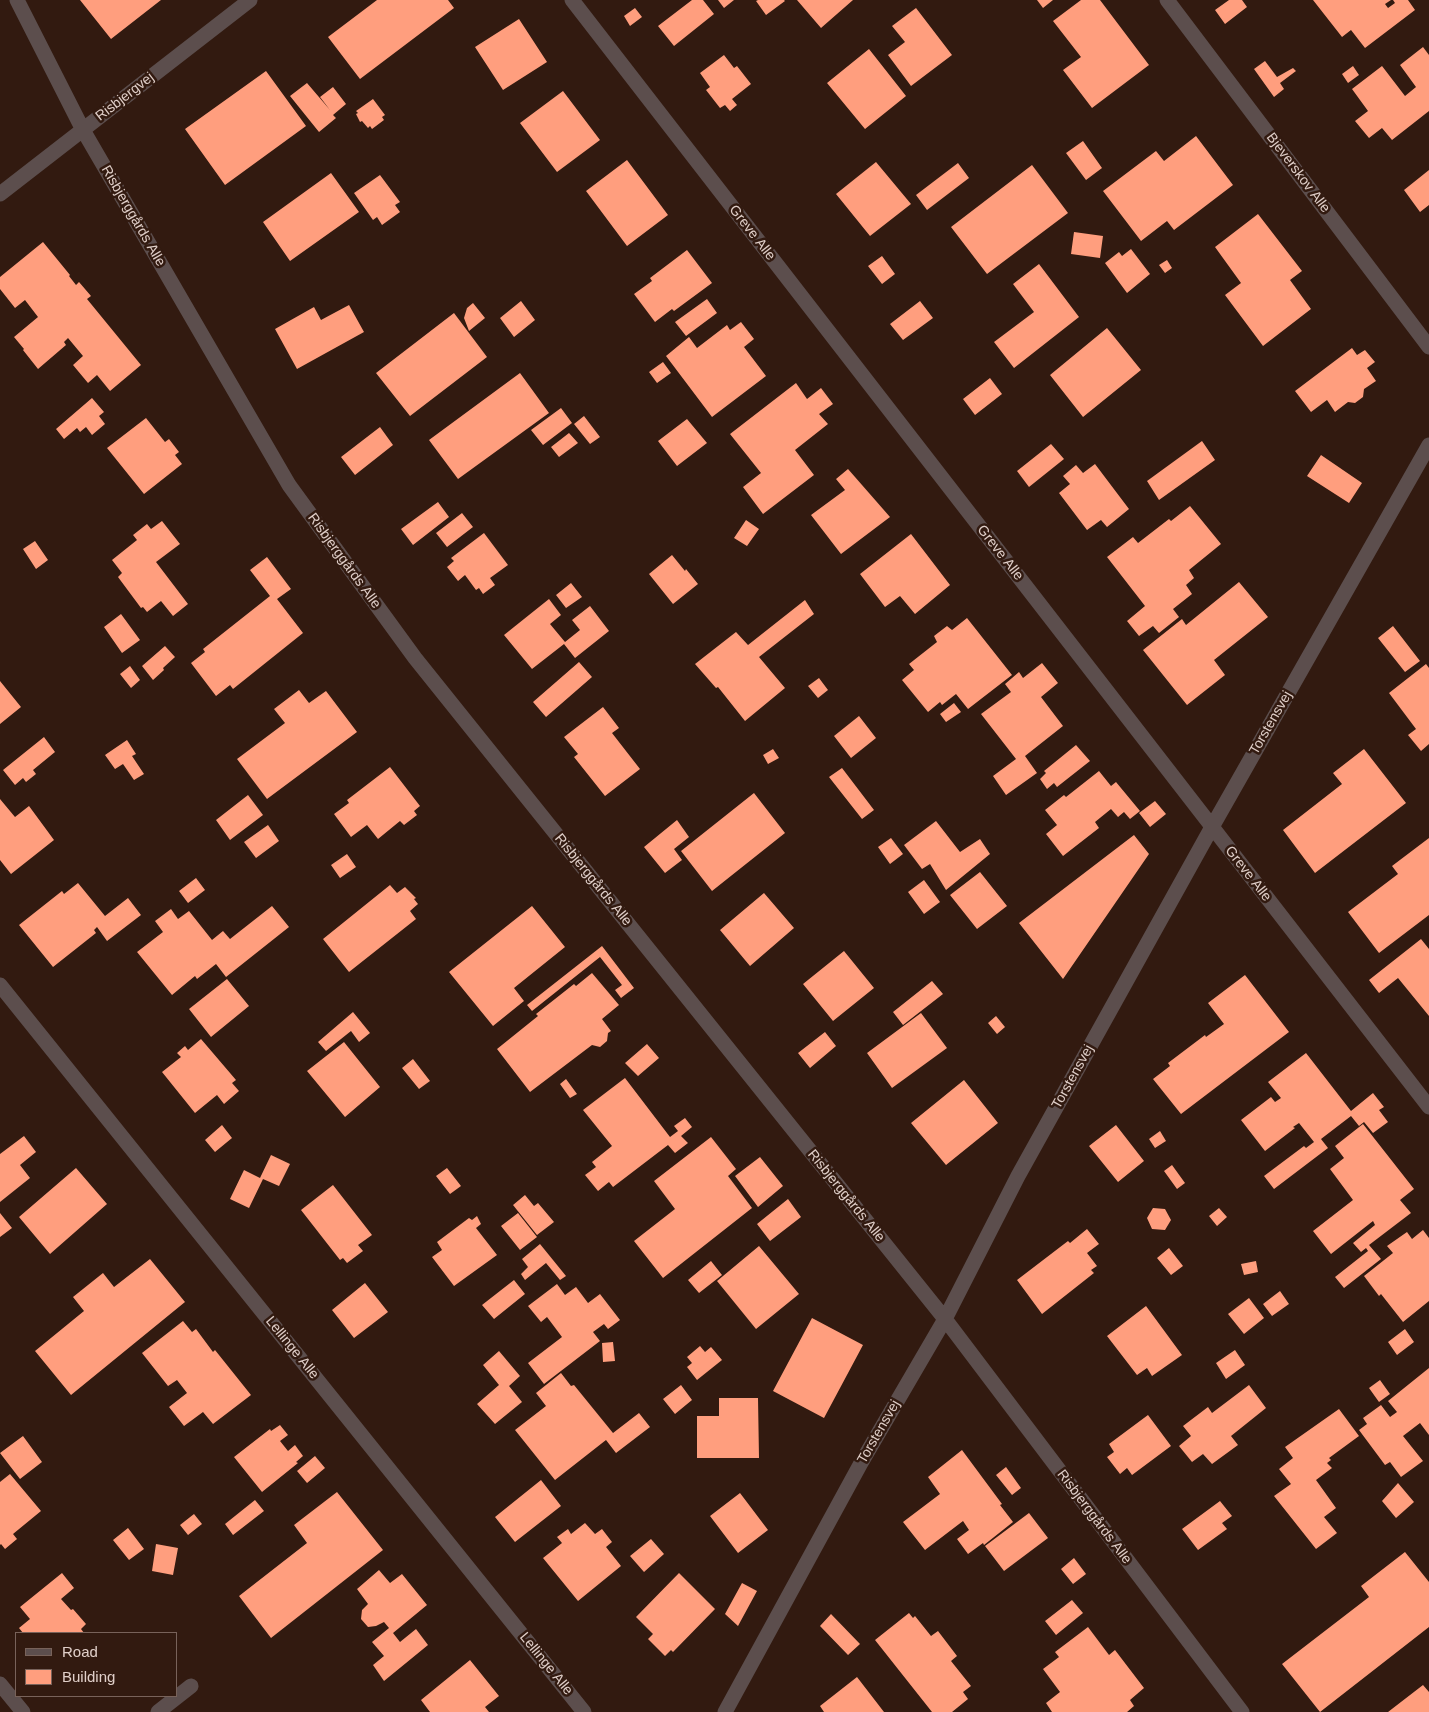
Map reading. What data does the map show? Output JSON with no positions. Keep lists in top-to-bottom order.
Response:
{
  "streets": {
    "street": [
      "Risbjergvej",
      "Bjeverskov Alle",
      "Risbjerggårds Alle",
      "Greve Alle",
      "Torstensvej",
      "Lellinge Alle"
    ]
  },
  "crossings": [
    ["Risbjergvej", "Risbjerggårds Alle"],
    ["Risbjerggårds Alle", "Torstensvej"],
    ["Greve Alle", "Torstensvej"]
  ],
  "legend": ["Road", "Building"]
}
